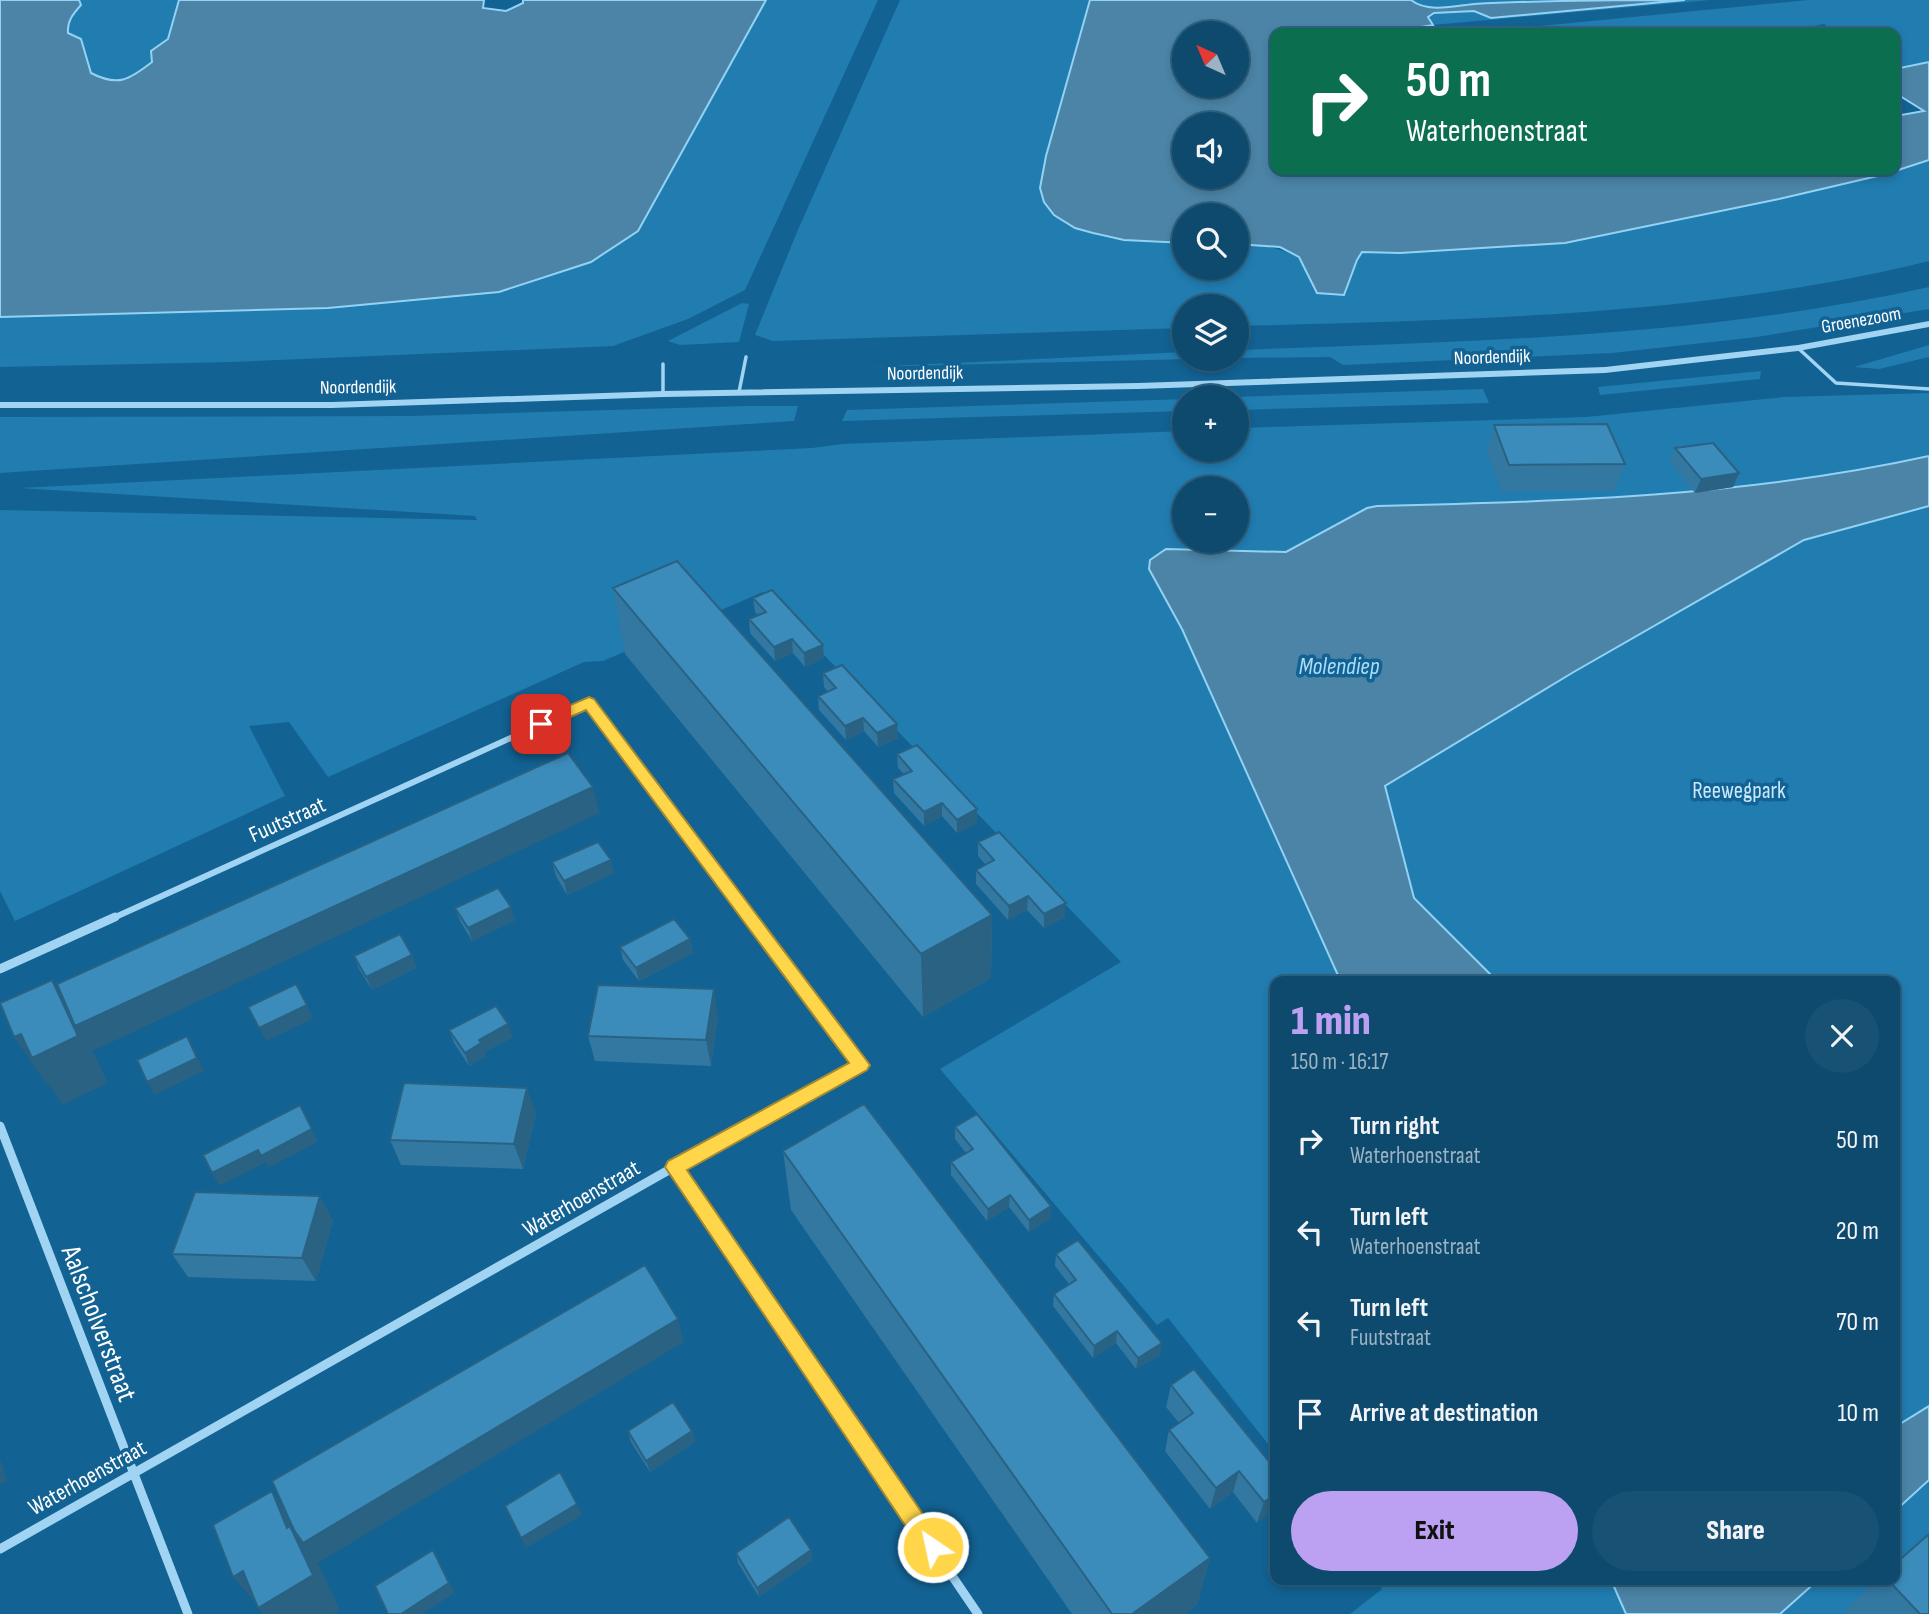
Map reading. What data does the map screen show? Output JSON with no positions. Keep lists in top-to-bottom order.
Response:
{
  "streets": {
    "street": [
      "Groenezoom",
      "Noordendijk",
      "Fuutstraat",
      "Waterhoenstraat",
      "Aalscholverstraat"
    ]
  },
  "crossings": [
    ["Groenezoom", "Noordendijk"],
    ["Fuutstraat", "Waterhoenstraat"],
    ["Waterhoenstraat", "Aalscholverstraat"]
  ],
  "water": ["Molendiep"],
  "parks": ["Reewegpark"],
  "north": "top left",
  "page": {
    "map_buttons": ["+", "−"],
    "turn": ["50 m", "Waterhoenstraat"],
    "heading": ["1 min", "150 m · 16:17"],
    "list": [
      {
        "name": "Turn right",
        "note": "Waterhoenstraat",
        "value": "50 m"
      },
      {
        "name": "Turn left",
        "note": "Waterhoenstraat",
        "value": "20 m"
      },
      {
        "name": "Turn left",
        "note": "Fuutstraat",
        "value": "70 m"
      },
      {
        "name": "Arrive at destination",
        "value": "10 m"
      }
    ],
    "buttons": ["Exit", "Share"]
  }
}
